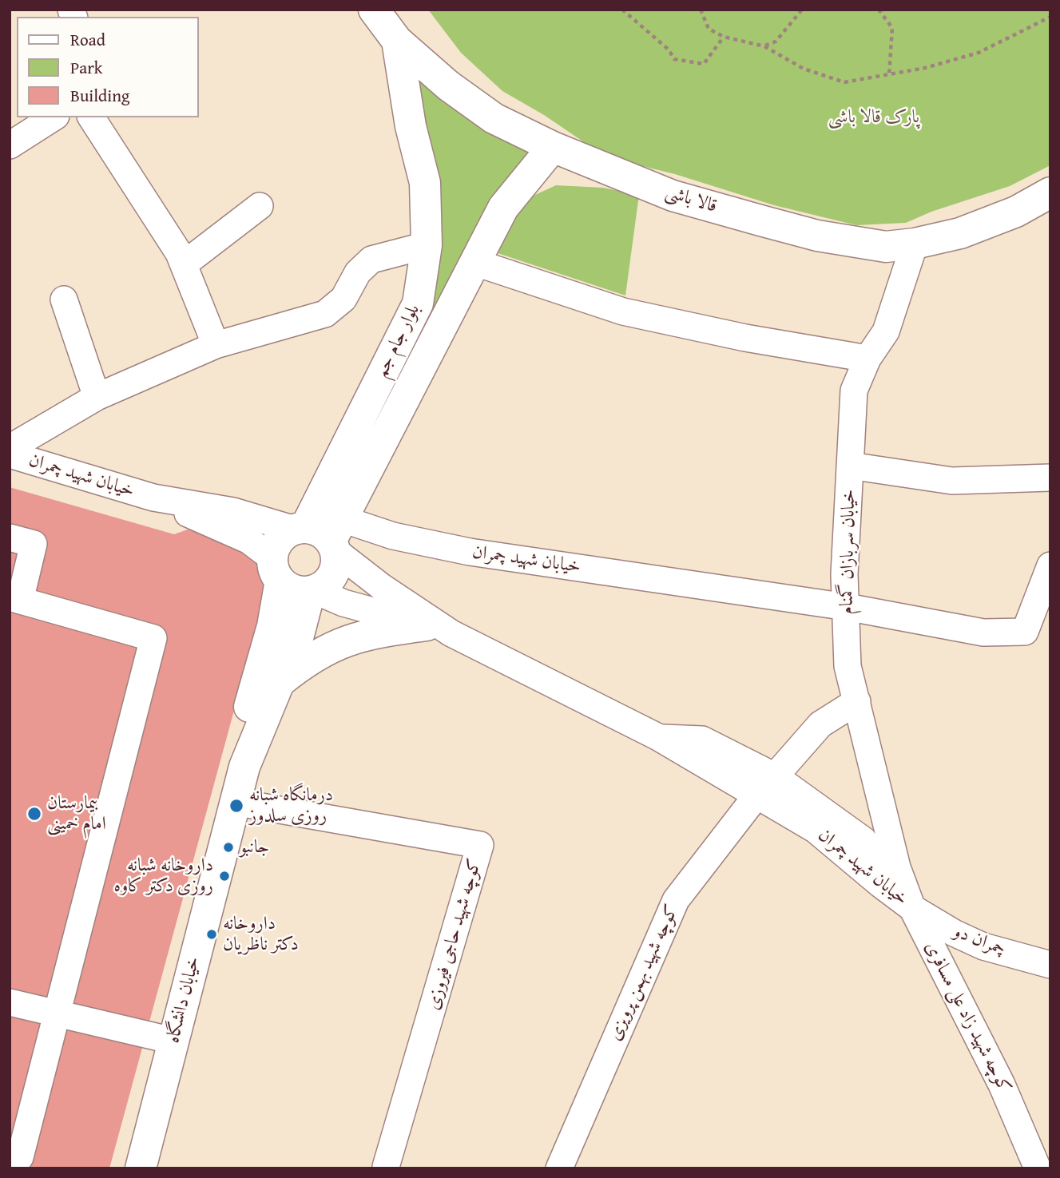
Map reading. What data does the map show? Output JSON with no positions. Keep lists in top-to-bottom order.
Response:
{
  "streets": {
    "main road": ["قالا باشی", "بلوار جام جم", "خیابان دانشگاه"],
    "street": [
      "خیابان شهید چمران",
      "خیابان سربازان گمنام",
      "کوچه شهید حاجی فیروزی",
      "چمران دو",
      "کوچه شهید بهمن پرویزی",
      "کوچه شهید زاد علی مسافری"
    ]
  },
  "crossings": [
    ["قالا باشی", "بلوار جام جم"],
    ["قالا باشی", "خیابان سربازان گمنام"],
    ["بلوار جام جم", "خیابان شهید چمران"],
    ["بلوار جام جم", "خیابان دانشگاه"],
    ["خیابان شهید چمران", "خیابان سربازان گمنام"],
    ["خیابان شهید چمران", "چمران دو"],
    ["خیابان شهید چمران", "کوچه شهید بهمن پرویزی"],
    ["خیابان شهید چمران", "خیابان دانشگاه"],
    ["خیابان شهید چمران", "کوچه شهید زاد علی مسافری"],
    ["خیابان سربازان گمنام", "کوچه شهید بهمن پرویزی"],
    ["خیابان سربازان گمنام", "کوچه شهید زاد علی مسافری"],
    ["کوچه شهید حاجی فیروزی", "خیابان دانشگاه"],
    ["چمران دو", "کوچه شهید زاد علی مسافری"]
  ],
  "parks": ["پارک قالا باشی"],
  "places": [
    "درمانگاه شبانه روزی سلدوز",
    "بیمارستان امام خمینی",
    "جانبو",
    "داروخانه شبانه روزی دکتر کاوه",
    "داروخانه دکتر ناظریان"
  ],
  "legend": ["Road", "Park", "Building"]
}
